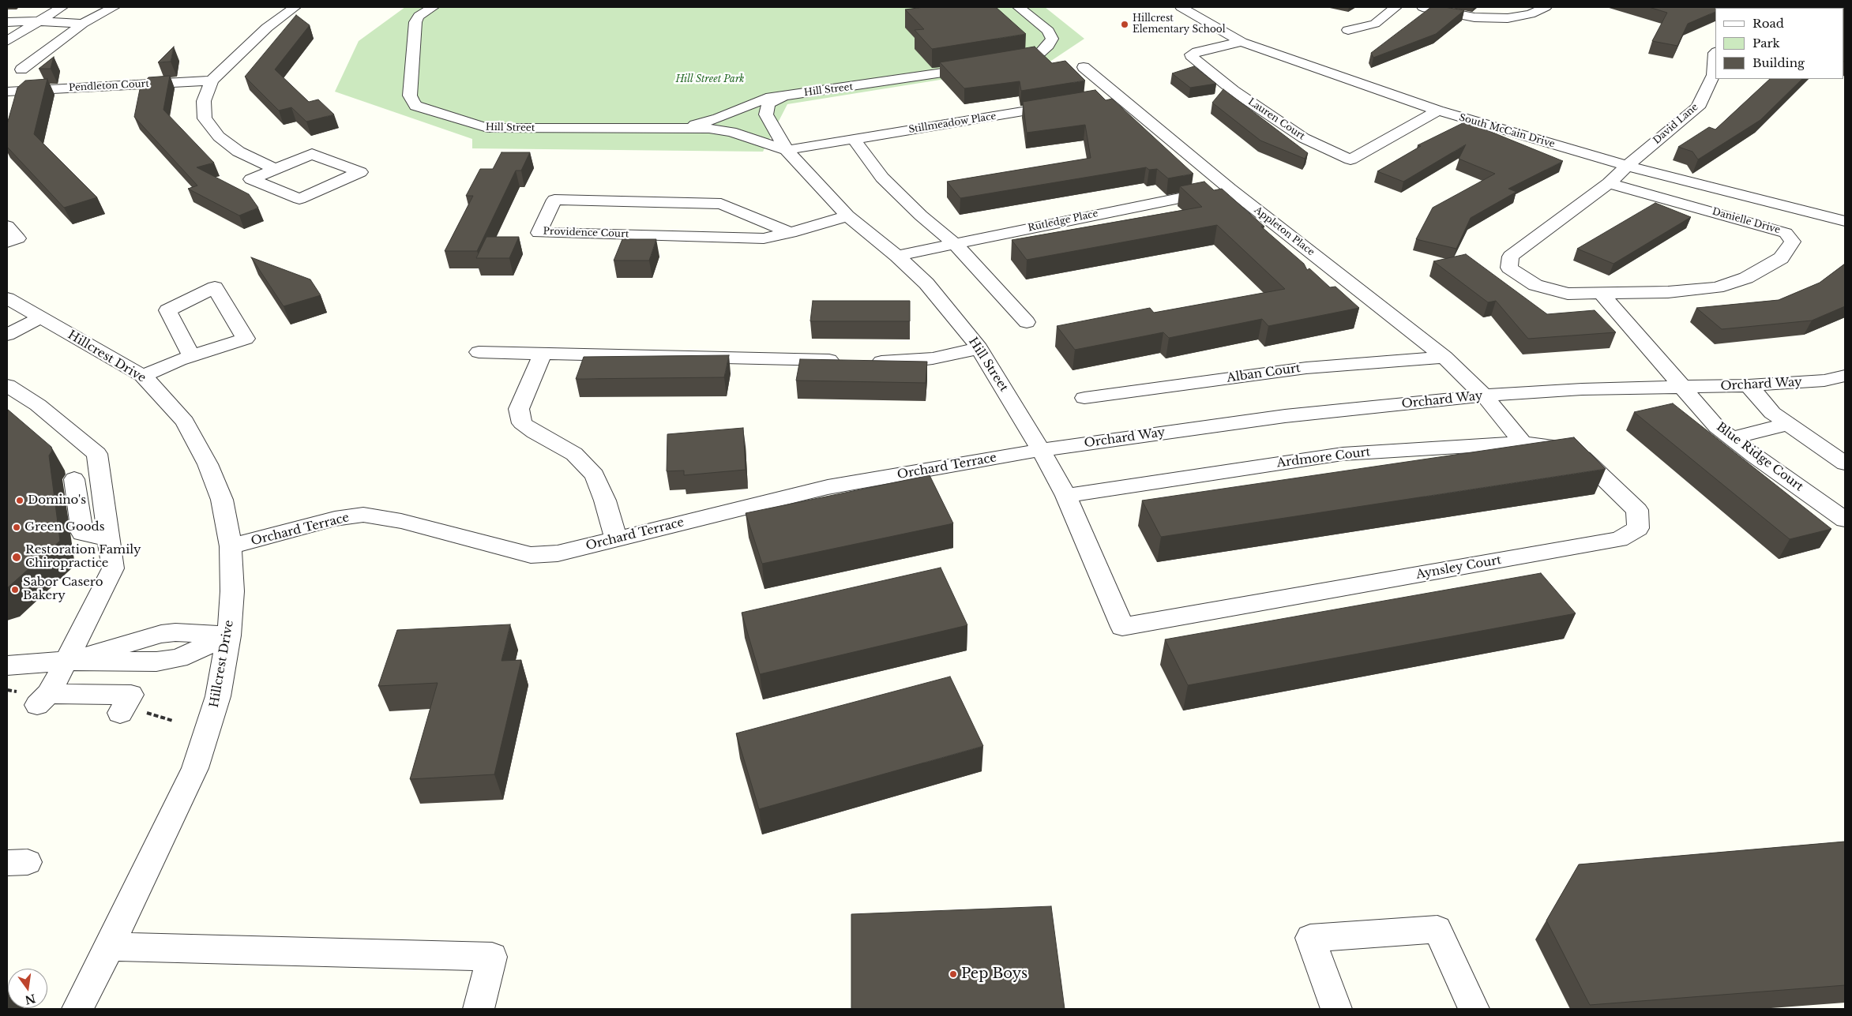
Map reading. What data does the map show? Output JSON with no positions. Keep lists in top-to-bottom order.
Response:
{
  "streets": {
    "street": [
      "Pendleton Court",
      "Hill Street",
      "Lauren Court",
      "Stillmeadow Place",
      "David Lane",
      "South McCain Drive",
      "Rutledge Place",
      "Danielle Drive",
      "Appleton Place",
      "Providence Court",
      "Hillcrest Drive",
      "Alban Court",
      "Orchard Way",
      "Blue Ridge Court",
      "Ardmore Court",
      "Orchard Terrace",
      "Aynsley Court"
    ]
  },
  "crossings": [
    ["Hill Street", "Stillmeadow Place"],
    ["Hill Street", "Rutledge Place"],
    ["Hill Street", "Providence Court"],
    ["Hill Street", "Orchard Way"],
    ["Hill Street", "Ardmore Court"],
    ["Hill Street", "Orchard Terrace"],
    ["Hill Street", "Aynsley Court"],
    ["Lauren Court", "South McCain Drive"],
    ["David Lane", "South McCain Drive"],
    ["David Lane", "Danielle Drive"],
    ["South McCain Drive", "Danielle Drive"],
    ["Rutledge Place", "Appleton Place"],
    ["Appleton Place", "Alban Court"],
    ["Appleton Place", "Orchard Way"],
    ["Hillcrest Drive", "Orchard Terrace"],
    ["Orchard Way", "Blue Ridge Court"],
    ["Orchard Way", "Orchard Terrace"],
    ["Ardmore Court", "Aynsley Court"]
  ],
  "parks": ["Hill Street Park"],
  "places": [
    "Hillcrest Elementary School",
    "Domino's",
    "Green Goods",
    "Restoration Family Chiropractice",
    "Sabor Casero Bakery",
    "Pep Boys"
  ],
  "legend": ["Road", "Park", "Building"],
  "north": "bottom"
}
